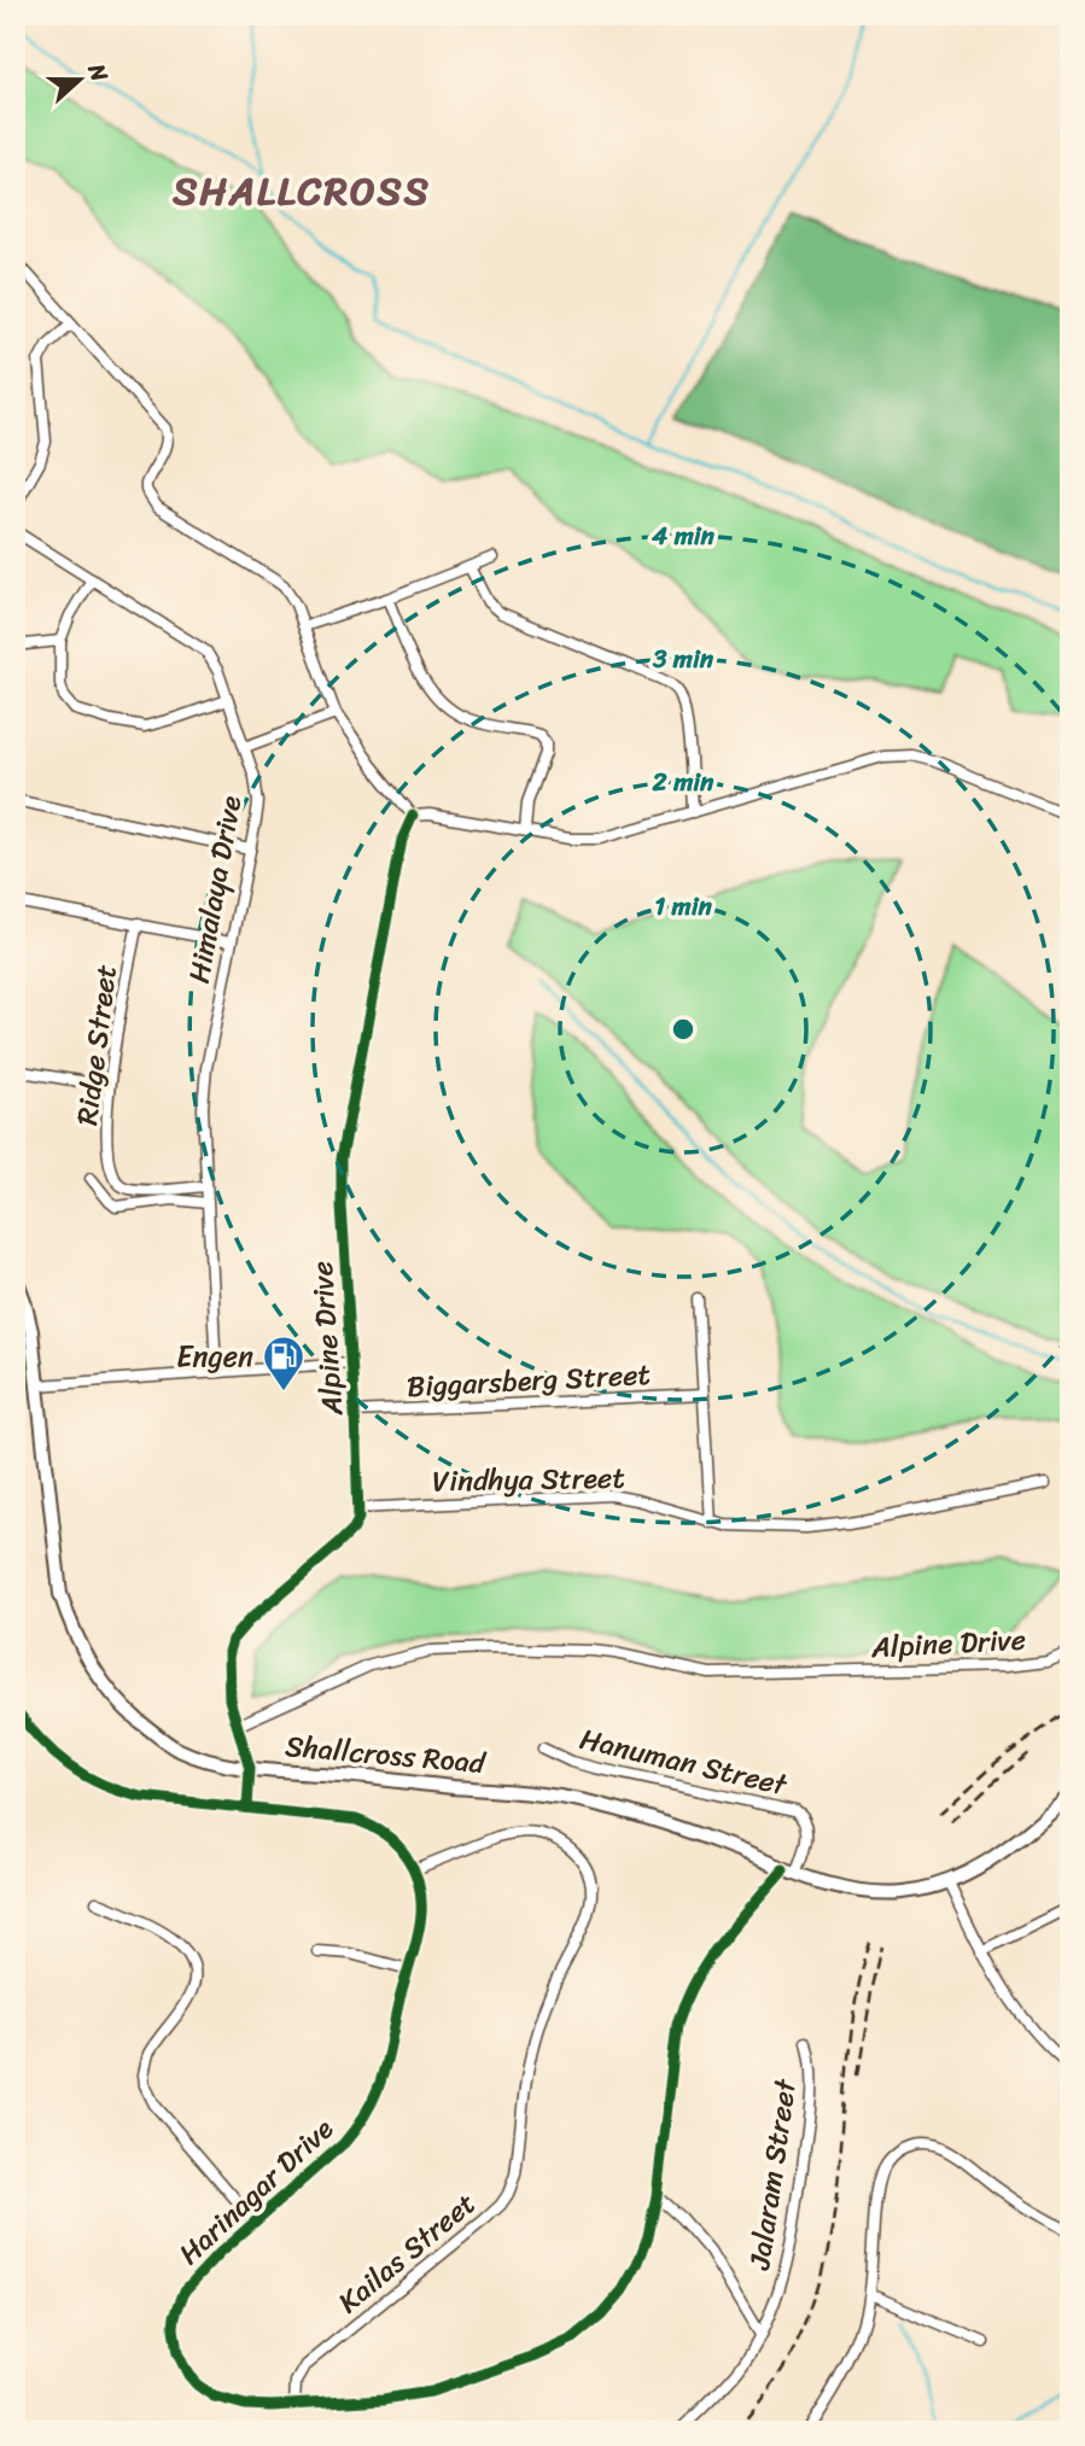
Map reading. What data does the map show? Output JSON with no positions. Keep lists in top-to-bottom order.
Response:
{
  "streets": {
    "street": [
      "Himalaya Drive",
      "Ridge Street",
      "Alpine Drive",
      "Biggarsberg Street",
      "Vindhya Street",
      "Shallcross Road",
      "Hanuman Street",
      "Jalaram Street",
      "Harinagar Drive",
      "Kailas Street"
    ]
  },
  "crossings": [
    ["Himalaya Drive", "Ridge Street"],
    ["Alpine Drive", "Biggarsberg Street"],
    ["Alpine Drive", "Vindhya Street"],
    ["Shallcross Road", "Hanuman Street"],
    ["Shallcross Road", "Harinagar Drive"],
    ["Harinagar Drive", "Kailas Street"]
  ],
  "districts": ["SHALLCROSS"],
  "places": {
    "fuel station": ["Engen"]
  },
  "north": "right",
  "rings": [
    "4 min",
    "3 min",
    "2 min",
    "1 min"
  ]
}
